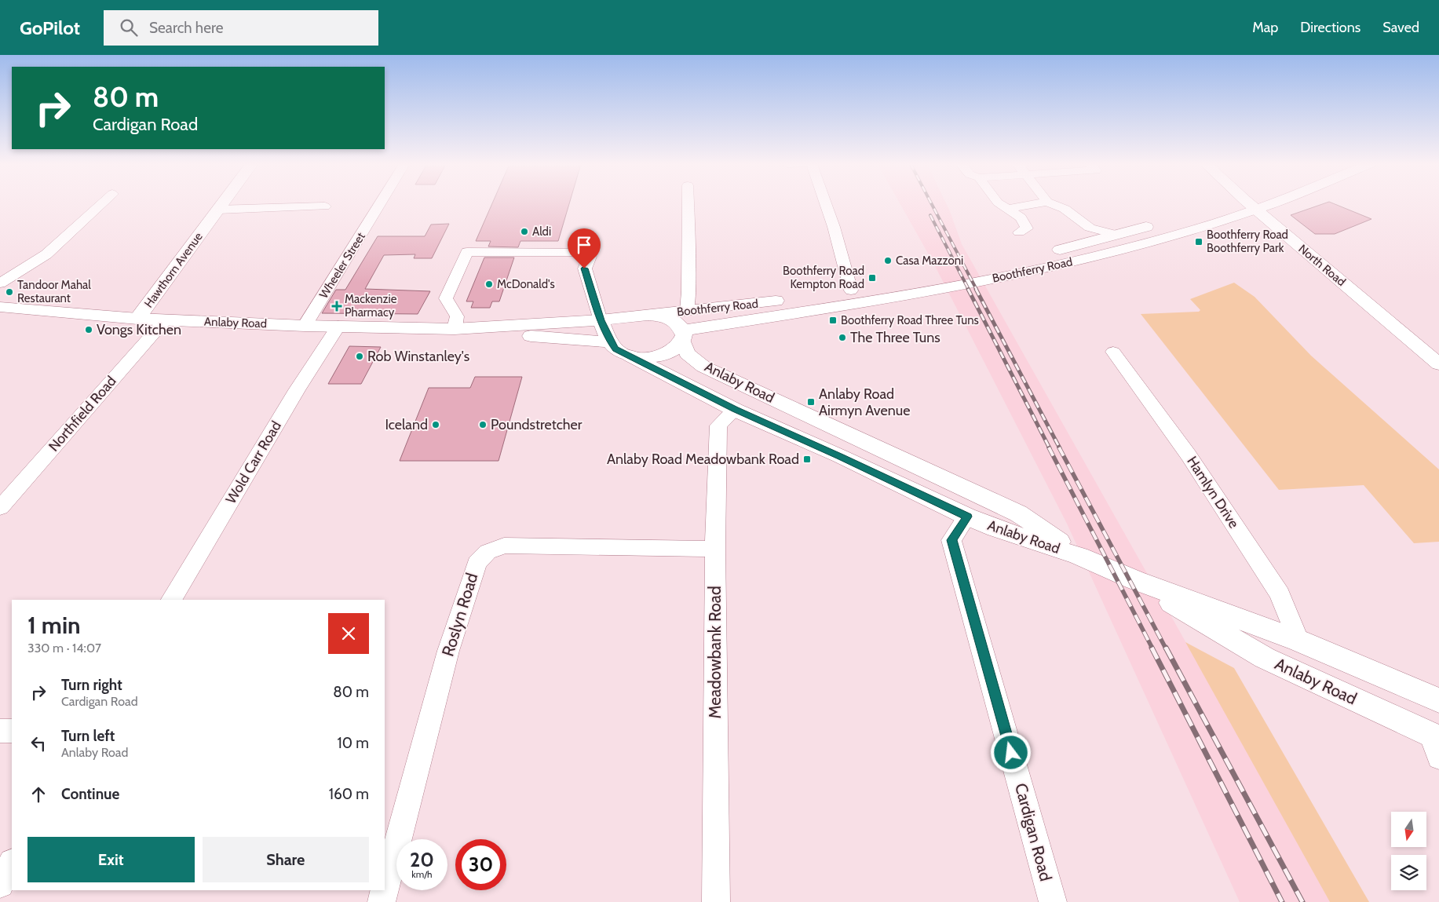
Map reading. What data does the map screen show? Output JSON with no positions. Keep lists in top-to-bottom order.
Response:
{
  "streets": {
    "main road": [
      "North Road",
      "Hawthorn Avenue",
      "Boothferry Road",
      "Anlaby Road"
    ],
    "street": [
      "Wheeler Street",
      "Northfield Road",
      "Wold Carr Road",
      "Hamlyn Drive",
      "Roslyn Road",
      "Meadowbank Road",
      "Cardigan Road"
    ]
  },
  "crossings": [
    ["Wheeler Street", "Anlaby Road"],
    ["North Road", "Boothferry Road"],
    ["Hawthorn Avenue", "Anlaby Road"],
    ["Boothferry Road", "Anlaby Road"],
    ["Anlaby Road", "Northfield Road"],
    ["Anlaby Road", "Wold Carr Road"],
    ["Anlaby Road", "Hamlyn Drive"],
    ["Anlaby Road", "Meadowbank Road"],
    ["Anlaby Road", "Cardigan Road"],
    ["Roslyn Road", "Meadowbank Road"]
  ],
  "places": {
    "other": [
      "Aldi",
      "Casa Mazzoni",
      "McDonald's",
      "Tandoor Mahal Restaurant",
      "Vongs Kitchen",
      "The Three Tuns",
      "Rob Winstanley's",
      "Iceland",
      "Poundstretcher"
    ],
    "transit": [
      "Boothferry Road Boothferry Park",
      "Boothferry Road Kempton Road",
      "Boothferry Road Three Tuns",
      "Anlaby Road Airmyn Avenue",
      "Anlaby Road Meadowbank Road"
    ],
    "health": ["Mackenzie Pharmacy"]
  },
  "north": "bottom",
  "page": {
    "header": "GoPilot",
    "search": "Search here",
    "nav": ["Map", "Directions", "Saved"],
    "turn": ["80 m", "Cardigan Road"],
    "heading": ["1 min", "330 m · 14:07"],
    "list": [
      {
        "name": "Turn right",
        "note": "Cardigan Road",
        "value": "80 m"
      },
      {
        "name": "Turn left",
        "note": "Anlaby Road",
        "value": "10 m"
      },
      {
        "name": "Continue",
        "value": "160 m"
      }
    ],
    "buttons": ["Exit", "Share"],
    "speed": "20 km/h",
    "limit": "30"
  }
}
